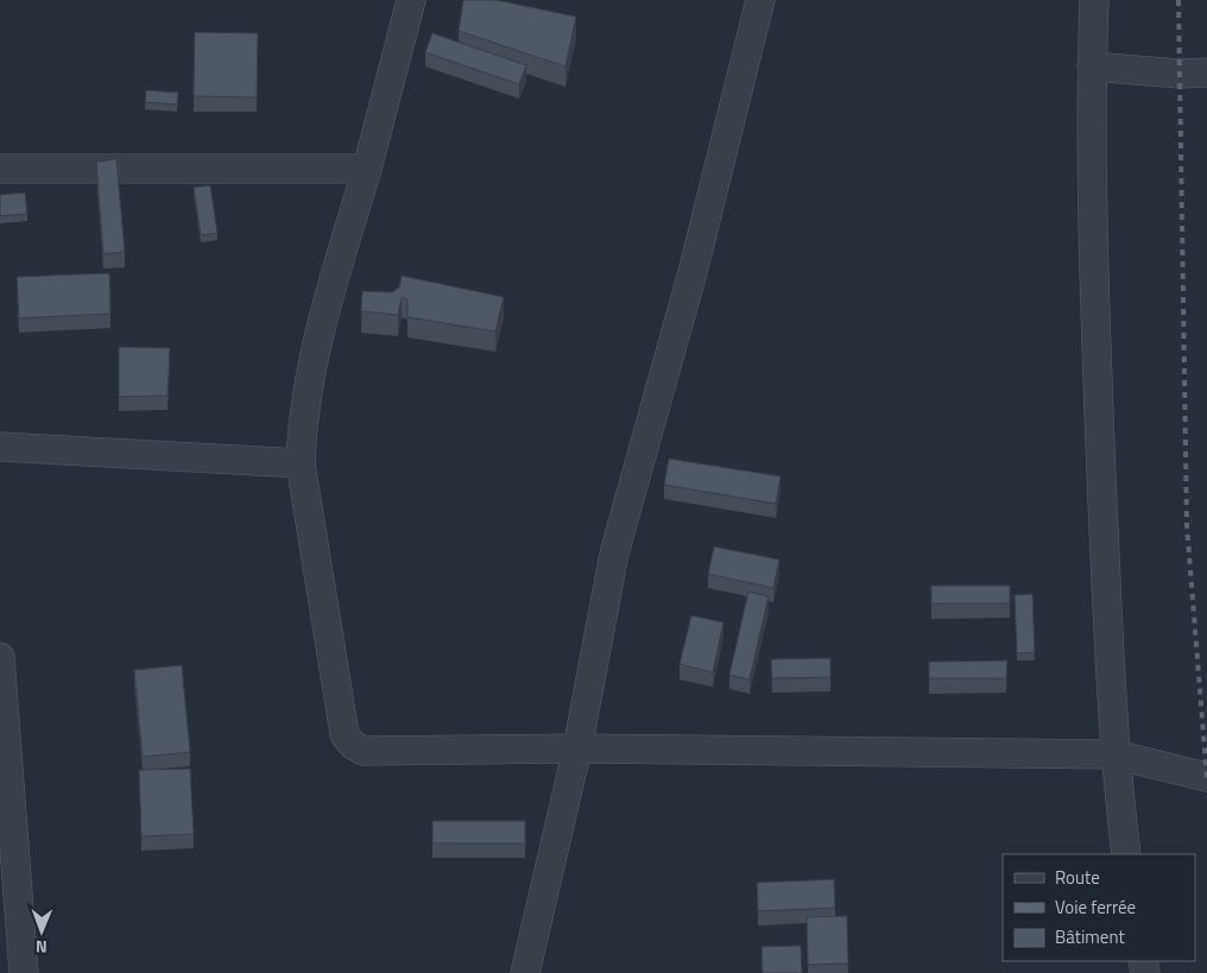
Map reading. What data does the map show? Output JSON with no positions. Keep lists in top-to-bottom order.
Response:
{
  "legend": ["Route", "Voie ferrée", "Bâtiment"],
  "north": "bottom"
}
